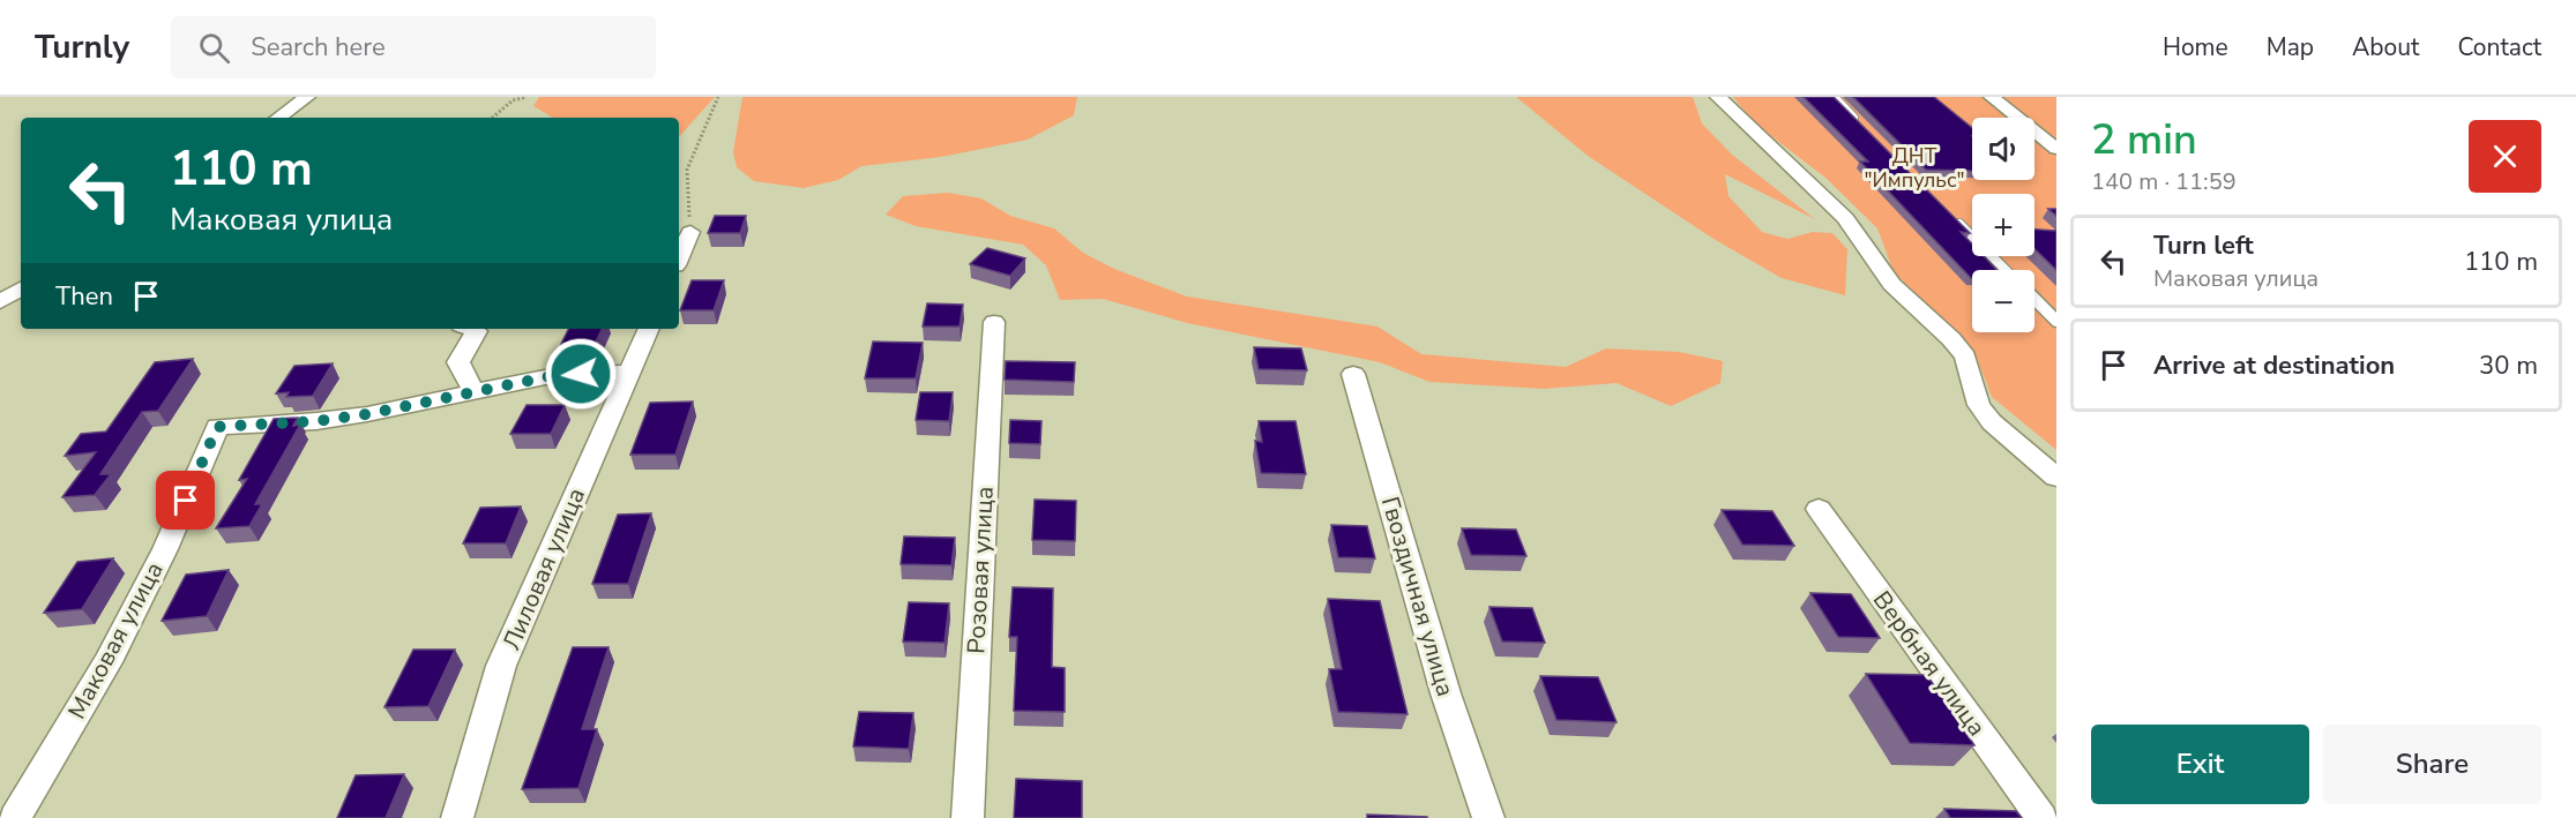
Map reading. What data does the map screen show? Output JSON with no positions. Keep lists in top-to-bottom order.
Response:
{
  "streets": {
    "street": [
      "Лиловая улица",
      "Розовая улица",
      "Гвоздичная улица",
      "Маковая улица",
      "Вербная улица"
    ]
  },
  "crossings": [
    ["Лиловая улица", "Маковая улица"]
  ],
  "parks": ["ДНТ \"Импульс\""],
  "page": {
    "header": "Turnly",
    "search": "Search here",
    "nav": [
      "Home",
      "Map",
      "About",
      "Contact"
    ],
    "heading": ["2 min", "140 m · 11:59"],
    "map_buttons": ["+", "−"],
    "turn": ["110 m", "Маковая улица"],
    "list": [
      {
        "name": "Turn left",
        "note": "Маковая улица",
        "value": "110 m"
      },
      {
        "name": "Arrive at destination",
        "value": "30 m"
      }
    ],
    "then": "Then",
    "buttons": ["Exit", "Share"]
  }
}
